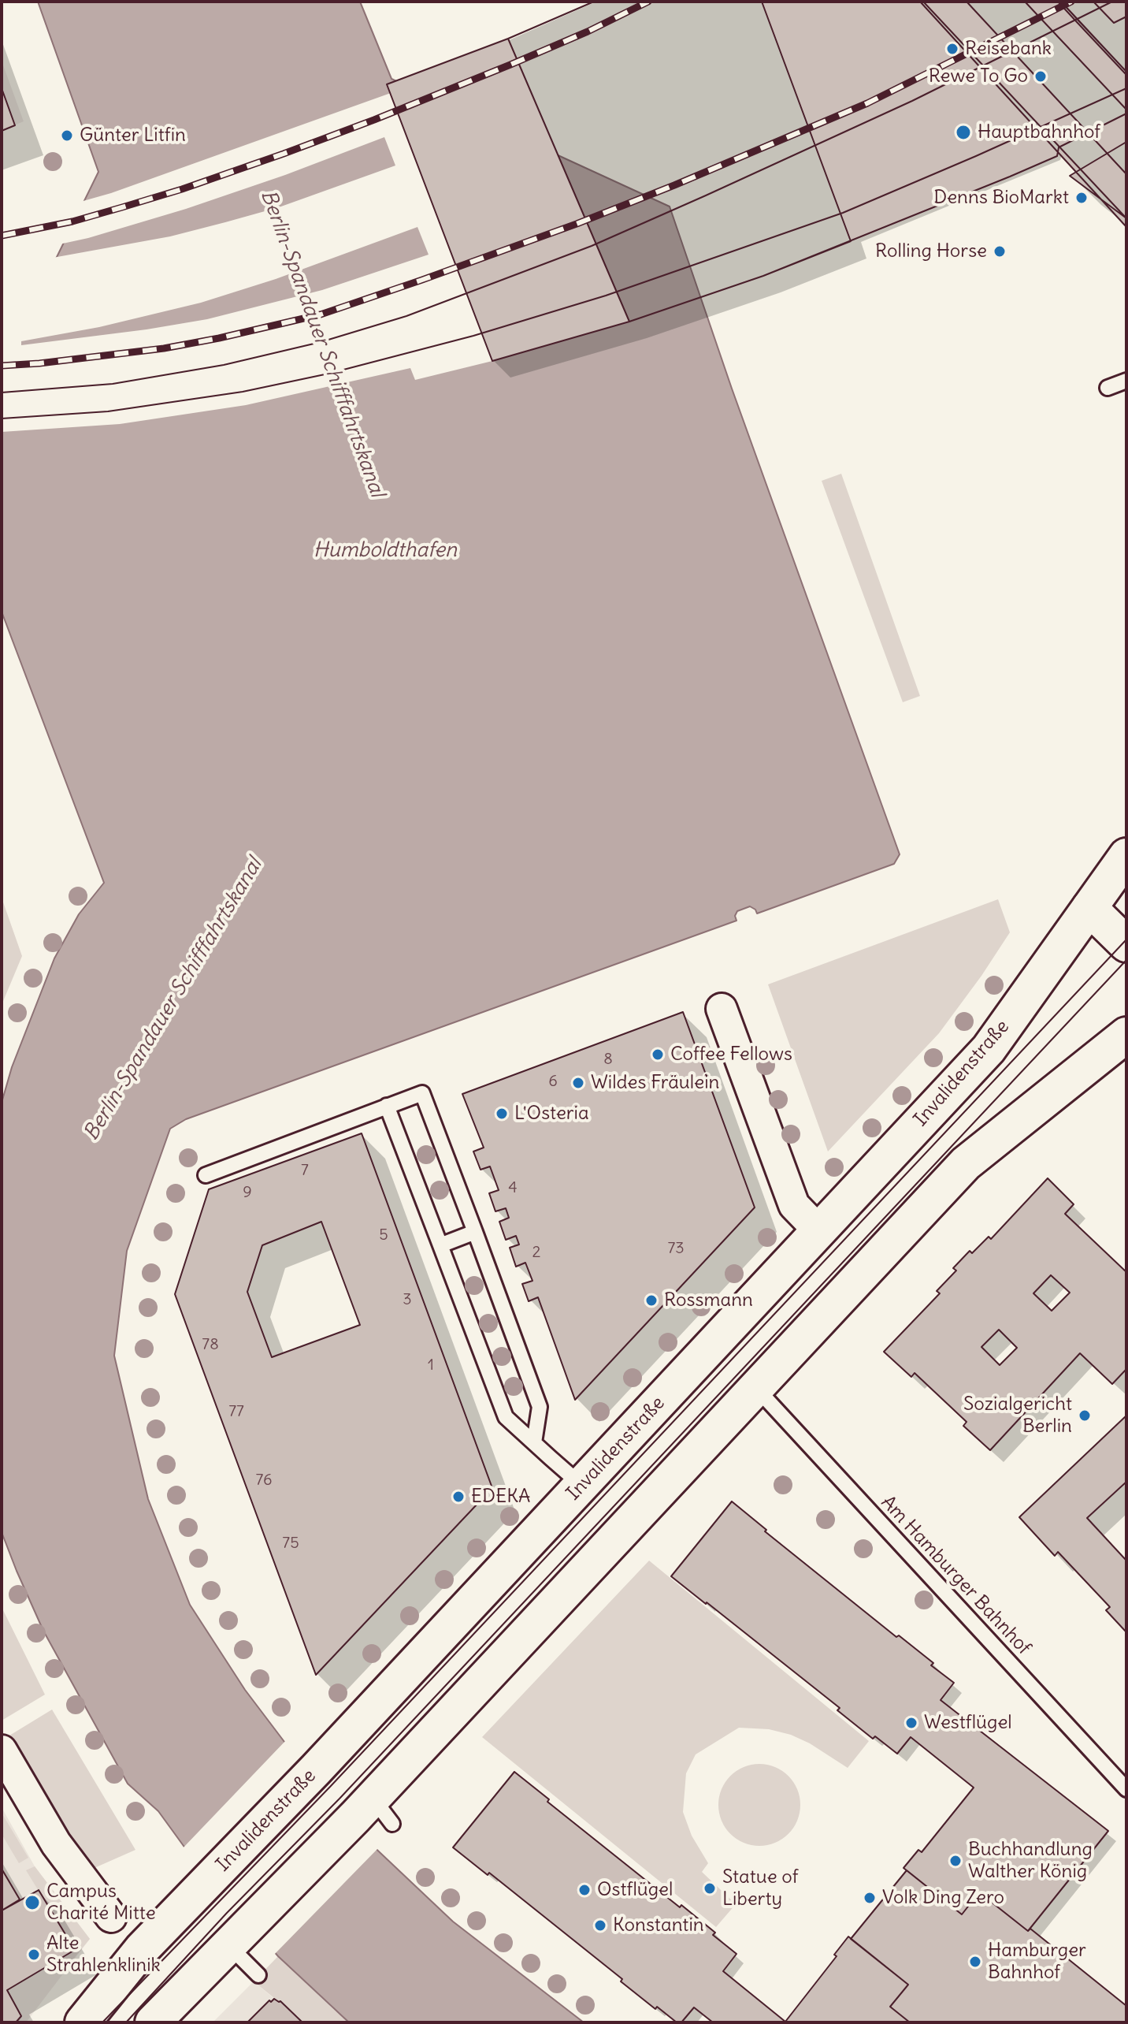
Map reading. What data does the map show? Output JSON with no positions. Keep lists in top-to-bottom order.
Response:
{
  "streets": {
    "main road": ["Invalidenstraße"],
    "lane": ["Am Hamburger Bahnhof"]
  },
  "water": ["Berlin-Spandauer Schifffahrtskanal", "Humboldthafen"],
  "places": [
    "Reisebank",
    "Rewe To Go",
    "Hauptbahnhof",
    "Günter Litfin",
    "Denns BioMarkt",
    "Rolling Horse",
    "Coffee Fellows",
    "Wildes Fräulein",
    "L'Osteria",
    "Rossmann",
    "Sozialgericht Berlin",
    "EDEKA",
    "Westflügel",
    "Buchhandlung Walther König",
    "Statue of Liberty",
    "Ostflügel",
    "Volk Ding Zero",
    "Campus Charité Mitte",
    "Konstantin",
    "Alte Strahlenklinik",
    "Hamburger Bahnhof"
  ],
  "house_numbers": [
    "8",
    "6",
    "7",
    "4",
    "9",
    "5",
    "73",
    "2",
    "3",
    "78",
    "1",
    "77",
    "76",
    "75"
  ]
}
